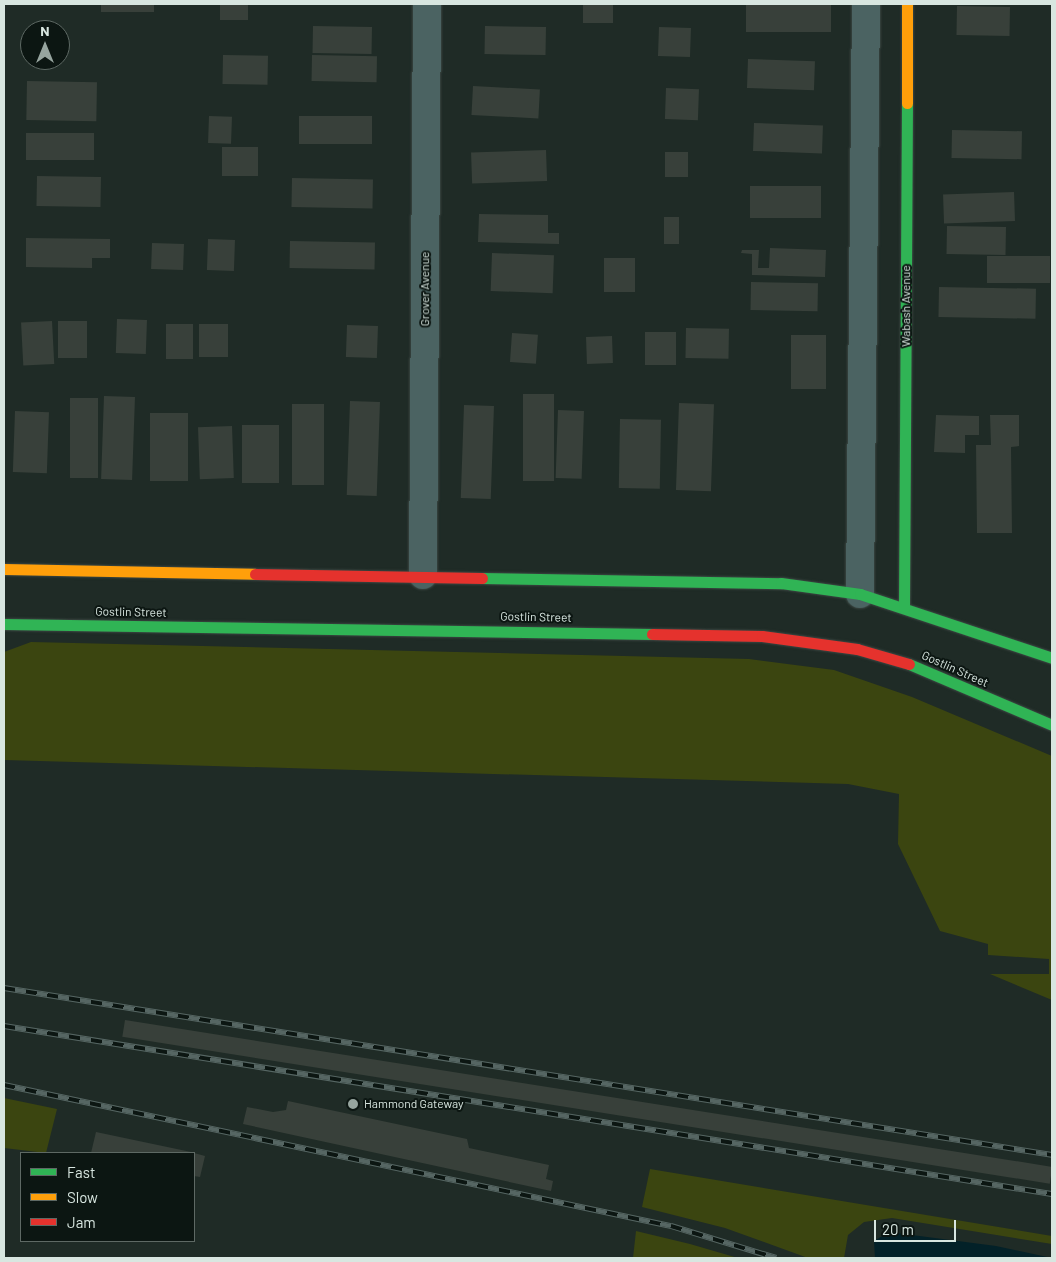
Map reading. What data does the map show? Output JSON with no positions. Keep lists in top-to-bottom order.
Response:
{
  "streets": {
    "main road": ["Wabash Avenue", "Gostlin Street"],
    "street": ["Grover Avenue"]
  },
  "places": ["Hammond Gateway"],
  "legend": ["Fast", "Slow", "Jam"],
  "scale_bar": "20 m",
  "north": "top"
}
